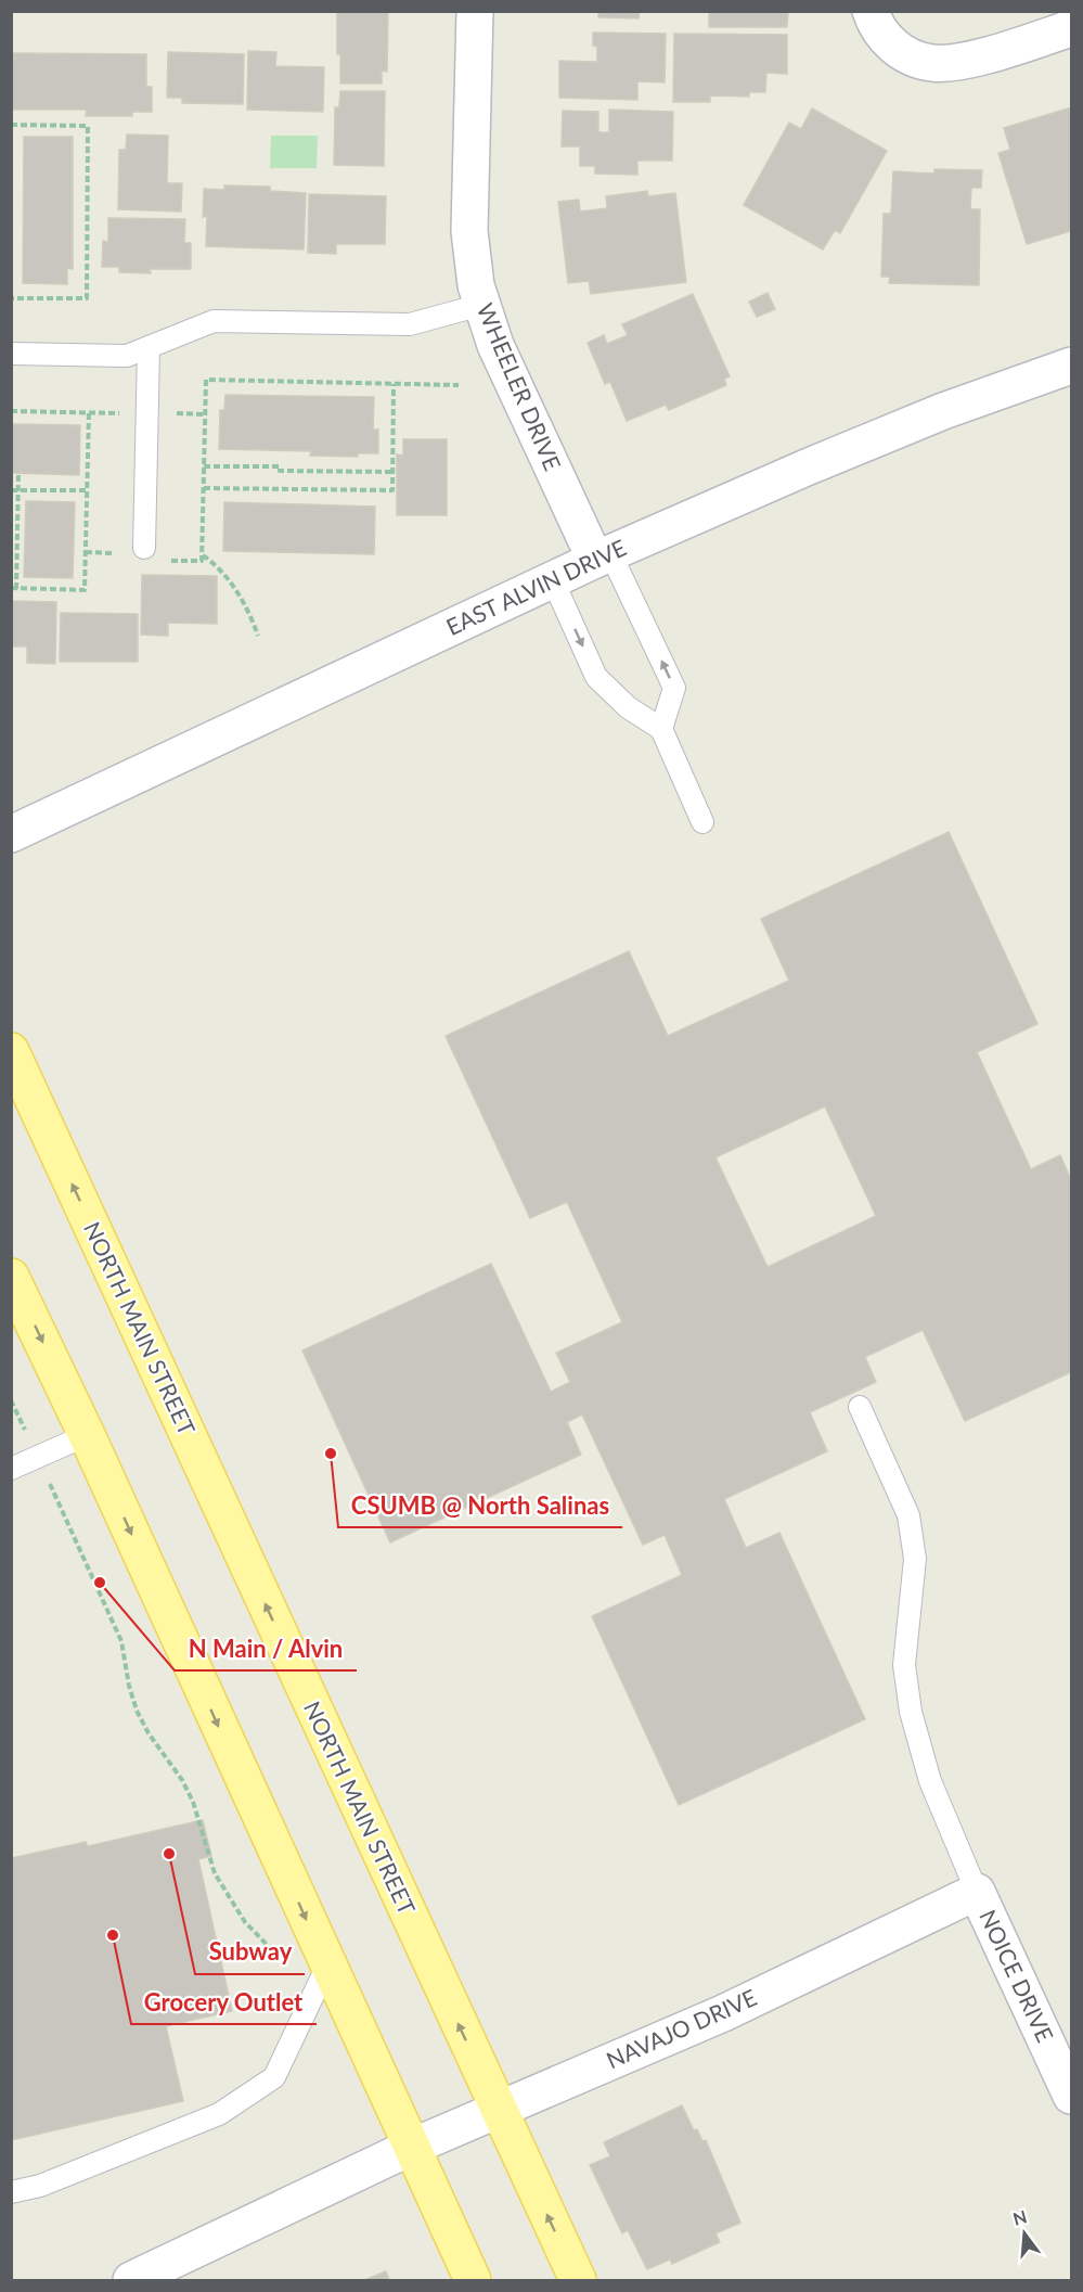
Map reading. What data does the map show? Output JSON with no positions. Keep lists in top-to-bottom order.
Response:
{
  "streets": {
    "main road": ["NORTH MAIN STREET"],
    "street": [
      "WHEELER DRIVE",
      "EAST ALVIN DRIVE",
      "NOICE DRIVE",
      "NAVAJO DRIVE"
    ]
  },
  "crossings": [
    ["WHEELER DRIVE", "EAST ALVIN DRIVE"],
    ["NORTH MAIN STREET", "NAVAJO DRIVE"],
    ["NOICE DRIVE", "NAVAJO DRIVE"]
  ],
  "places": [
    "CSUMB @ North Salinas",
    "N Main / Alvin",
    "Subway",
    "Grocery Outlet"
  ],
  "north": "top"
}
